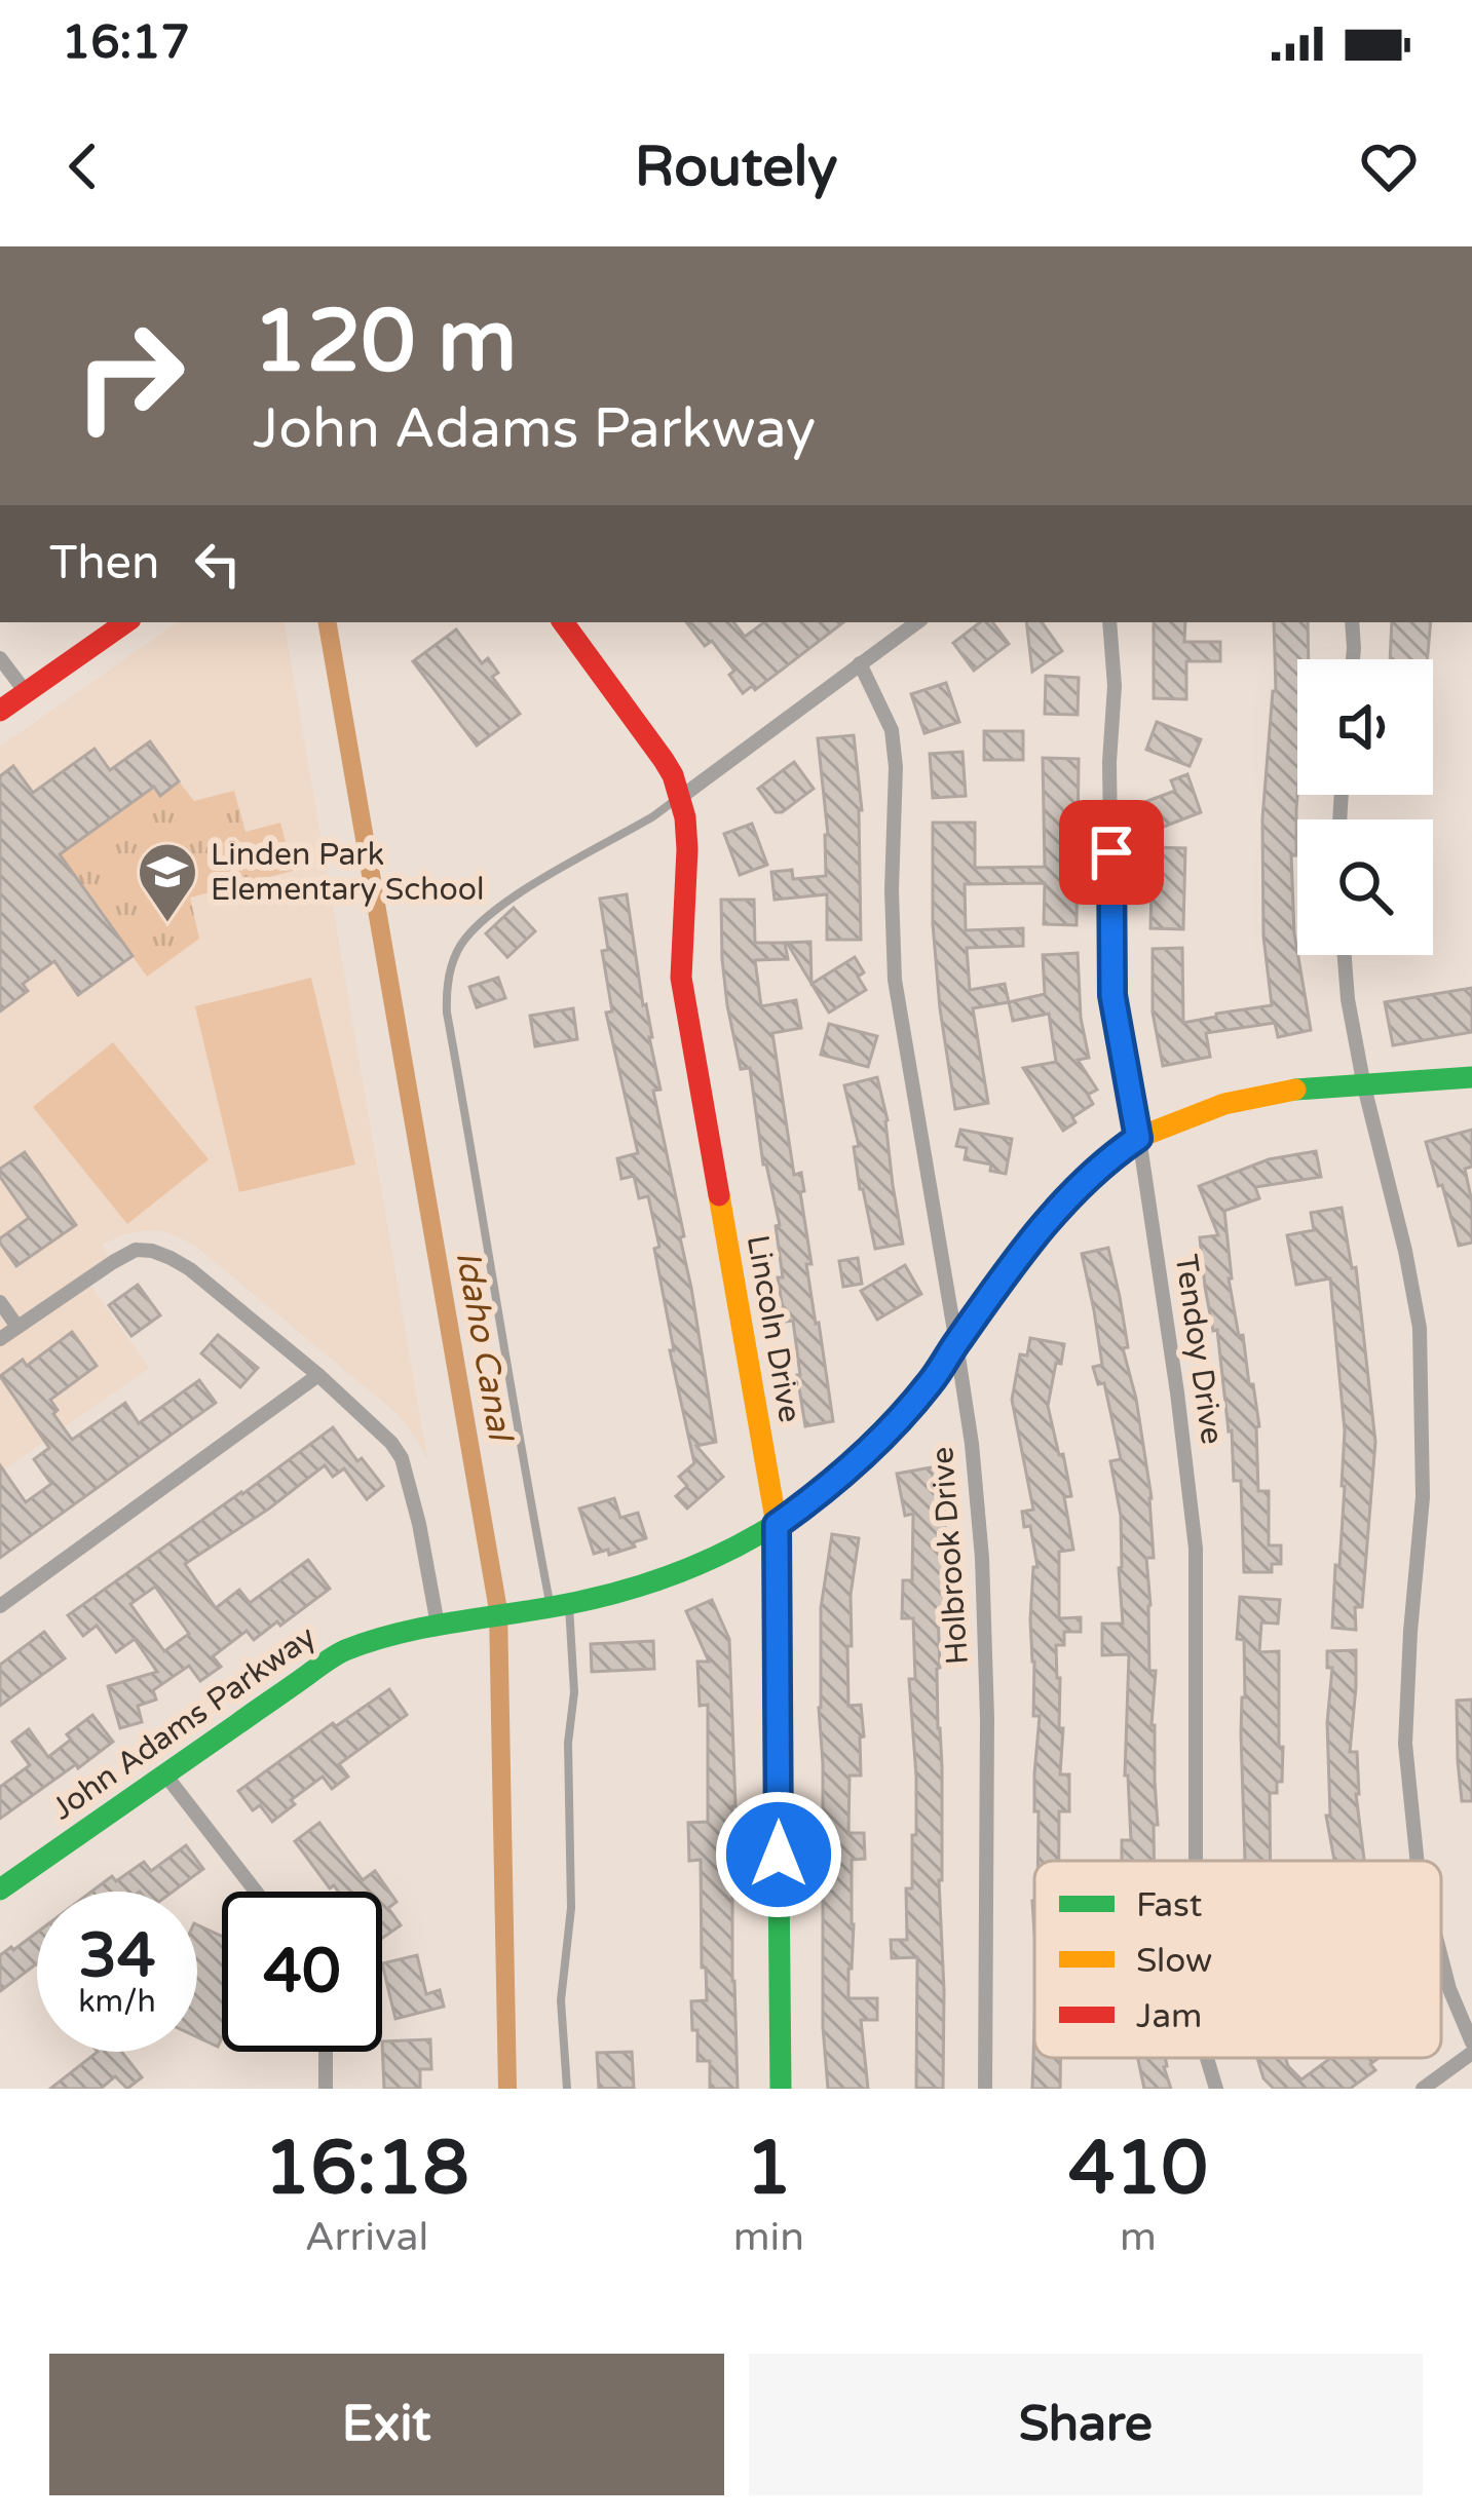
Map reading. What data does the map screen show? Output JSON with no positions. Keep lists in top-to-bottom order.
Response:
{
  "streets": {
    "street": [
      "Lincoln Drive",
      "Tendoy Drive",
      "Holbrook Drive",
      "John Adams Parkway"
    ]
  },
  "crossings": [
    ["Lincoln Drive", "John Adams Parkway"],
    ["Tendoy Drive", "John Adams Parkway"],
    ["Holbrook Drive", "John Adams Parkway"]
  ],
  "water": ["Idaho Canal"],
  "places": {
    "school or university": ["Linden Park Elementary School"]
  },
  "legend": ["Fast", "Slow", "Jam"],
  "page": {
    "status": "16:17",
    "header": "Routely",
    "turn": ["120 m", "John Adams Parkway"],
    "then": "Then",
    "speed": "34 km/h",
    "limit": "40",
    "eta": [
      "16:18",
      "Arrival",
      "1",
      "min",
      "410",
      "m"
    ],
    "buttons": ["Exit", "Share"]
  }
}
